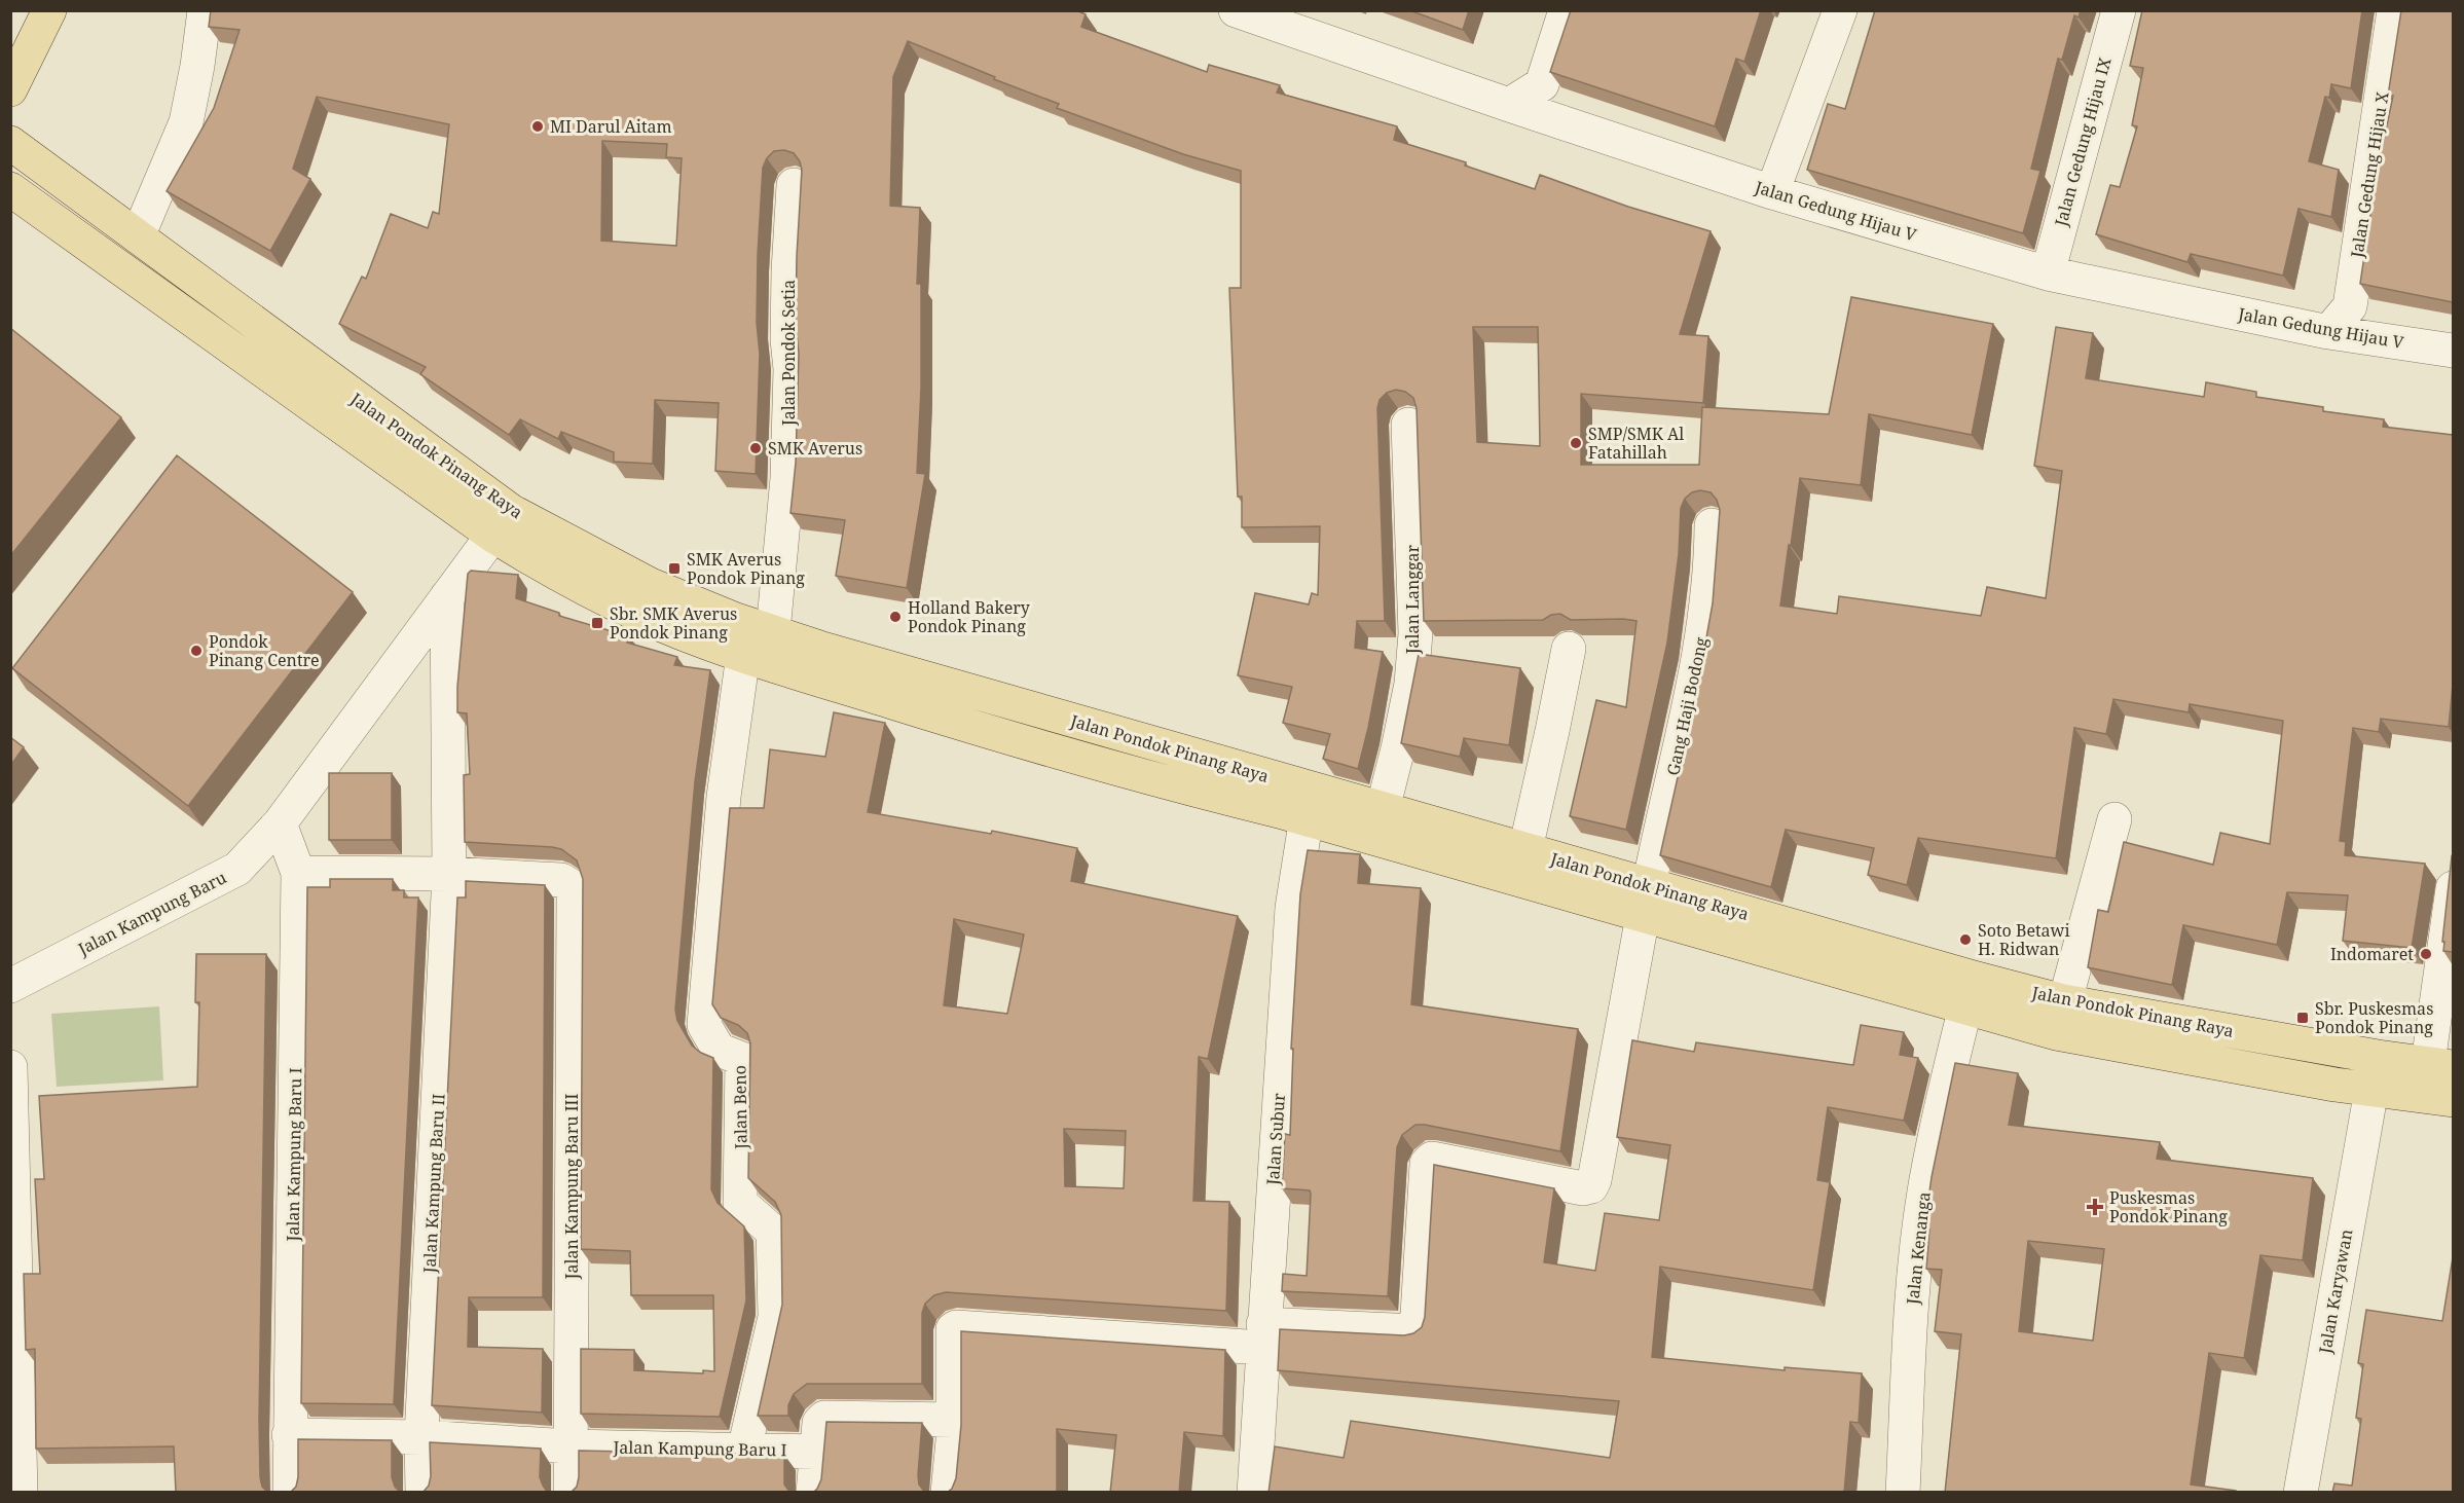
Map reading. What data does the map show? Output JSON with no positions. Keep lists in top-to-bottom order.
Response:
{
  "streets": {
    "main road": ["Jalan Pondok Pinang Raya"],
    "street": [
      "Jalan Gedung Hijau IX",
      "Jalan Gedung Hijau X",
      "Jalan Gedung Hijau V",
      "Jalan Pondok Setia",
      "Jalan Langgar",
      "Gang Haji Bodong",
      "Jalan Kampung Baru",
      "Jalan Beno",
      "Jalan Subur",
      "Jalan Kampung Baru I",
      "Jalan Kampung Baru II",
      "Jalan Kampung Baru III",
      "Jalan Kenanga",
      "Jalan Karyawan"
    ]
  },
  "crossings": [
    ["Jalan Gedung Hijau IX", "Jalan Gedung Hijau V"],
    ["Jalan Gedung Hijau X", "Jalan Gedung Hijau V"],
    ["Jalan Pondok Setia", "Jalan Pondok Pinang Raya"],
    ["Jalan Pondok Pinang Raya", "Jalan Langgar"],
    ["Jalan Pondok Pinang Raya", "Gang Haji Bodong"],
    ["Jalan Pondok Pinang Raya", "Jalan Kampung Baru"],
    ["Jalan Pondok Pinang Raya", "Jalan Beno"],
    ["Jalan Pondok Pinang Raya", "Jalan Subur"],
    ["Jalan Pondok Pinang Raya", "Jalan Kenanga"],
    ["Jalan Pondok Pinang Raya", "Jalan Karyawan"],
    ["Gang Haji Bodong", "Jalan Subur"],
    ["Jalan Beno", "Jalan Kampung Baru I"],
    ["Jalan Kampung Baru I", "Jalan Kampung Baru II"],
    ["Jalan Kampung Baru I", "Jalan Kampung Baru III"],
    ["Jalan Kampung Baru II", "Jalan Kampung Baru III"]
  ],
  "places": {
    "other": [
      "MI Darul Aitam",
      "SMP/SMK Al Fatahillah",
      "SMK Averus",
      "Holland Bakery Pondok Pinang",
      "Pondok Pinang Centre",
      "Soto Betawi H. Ridwan",
      "Indomaret"
    ],
    "transit": ["SMK Averus Pondok Pinang", "Sbr. SMK Averus Pondok Pinang", "Sbr. Puskesmas Pondok Pinang"],
    "health": ["Puskesmas Pondok Pinang"]
  }
}
